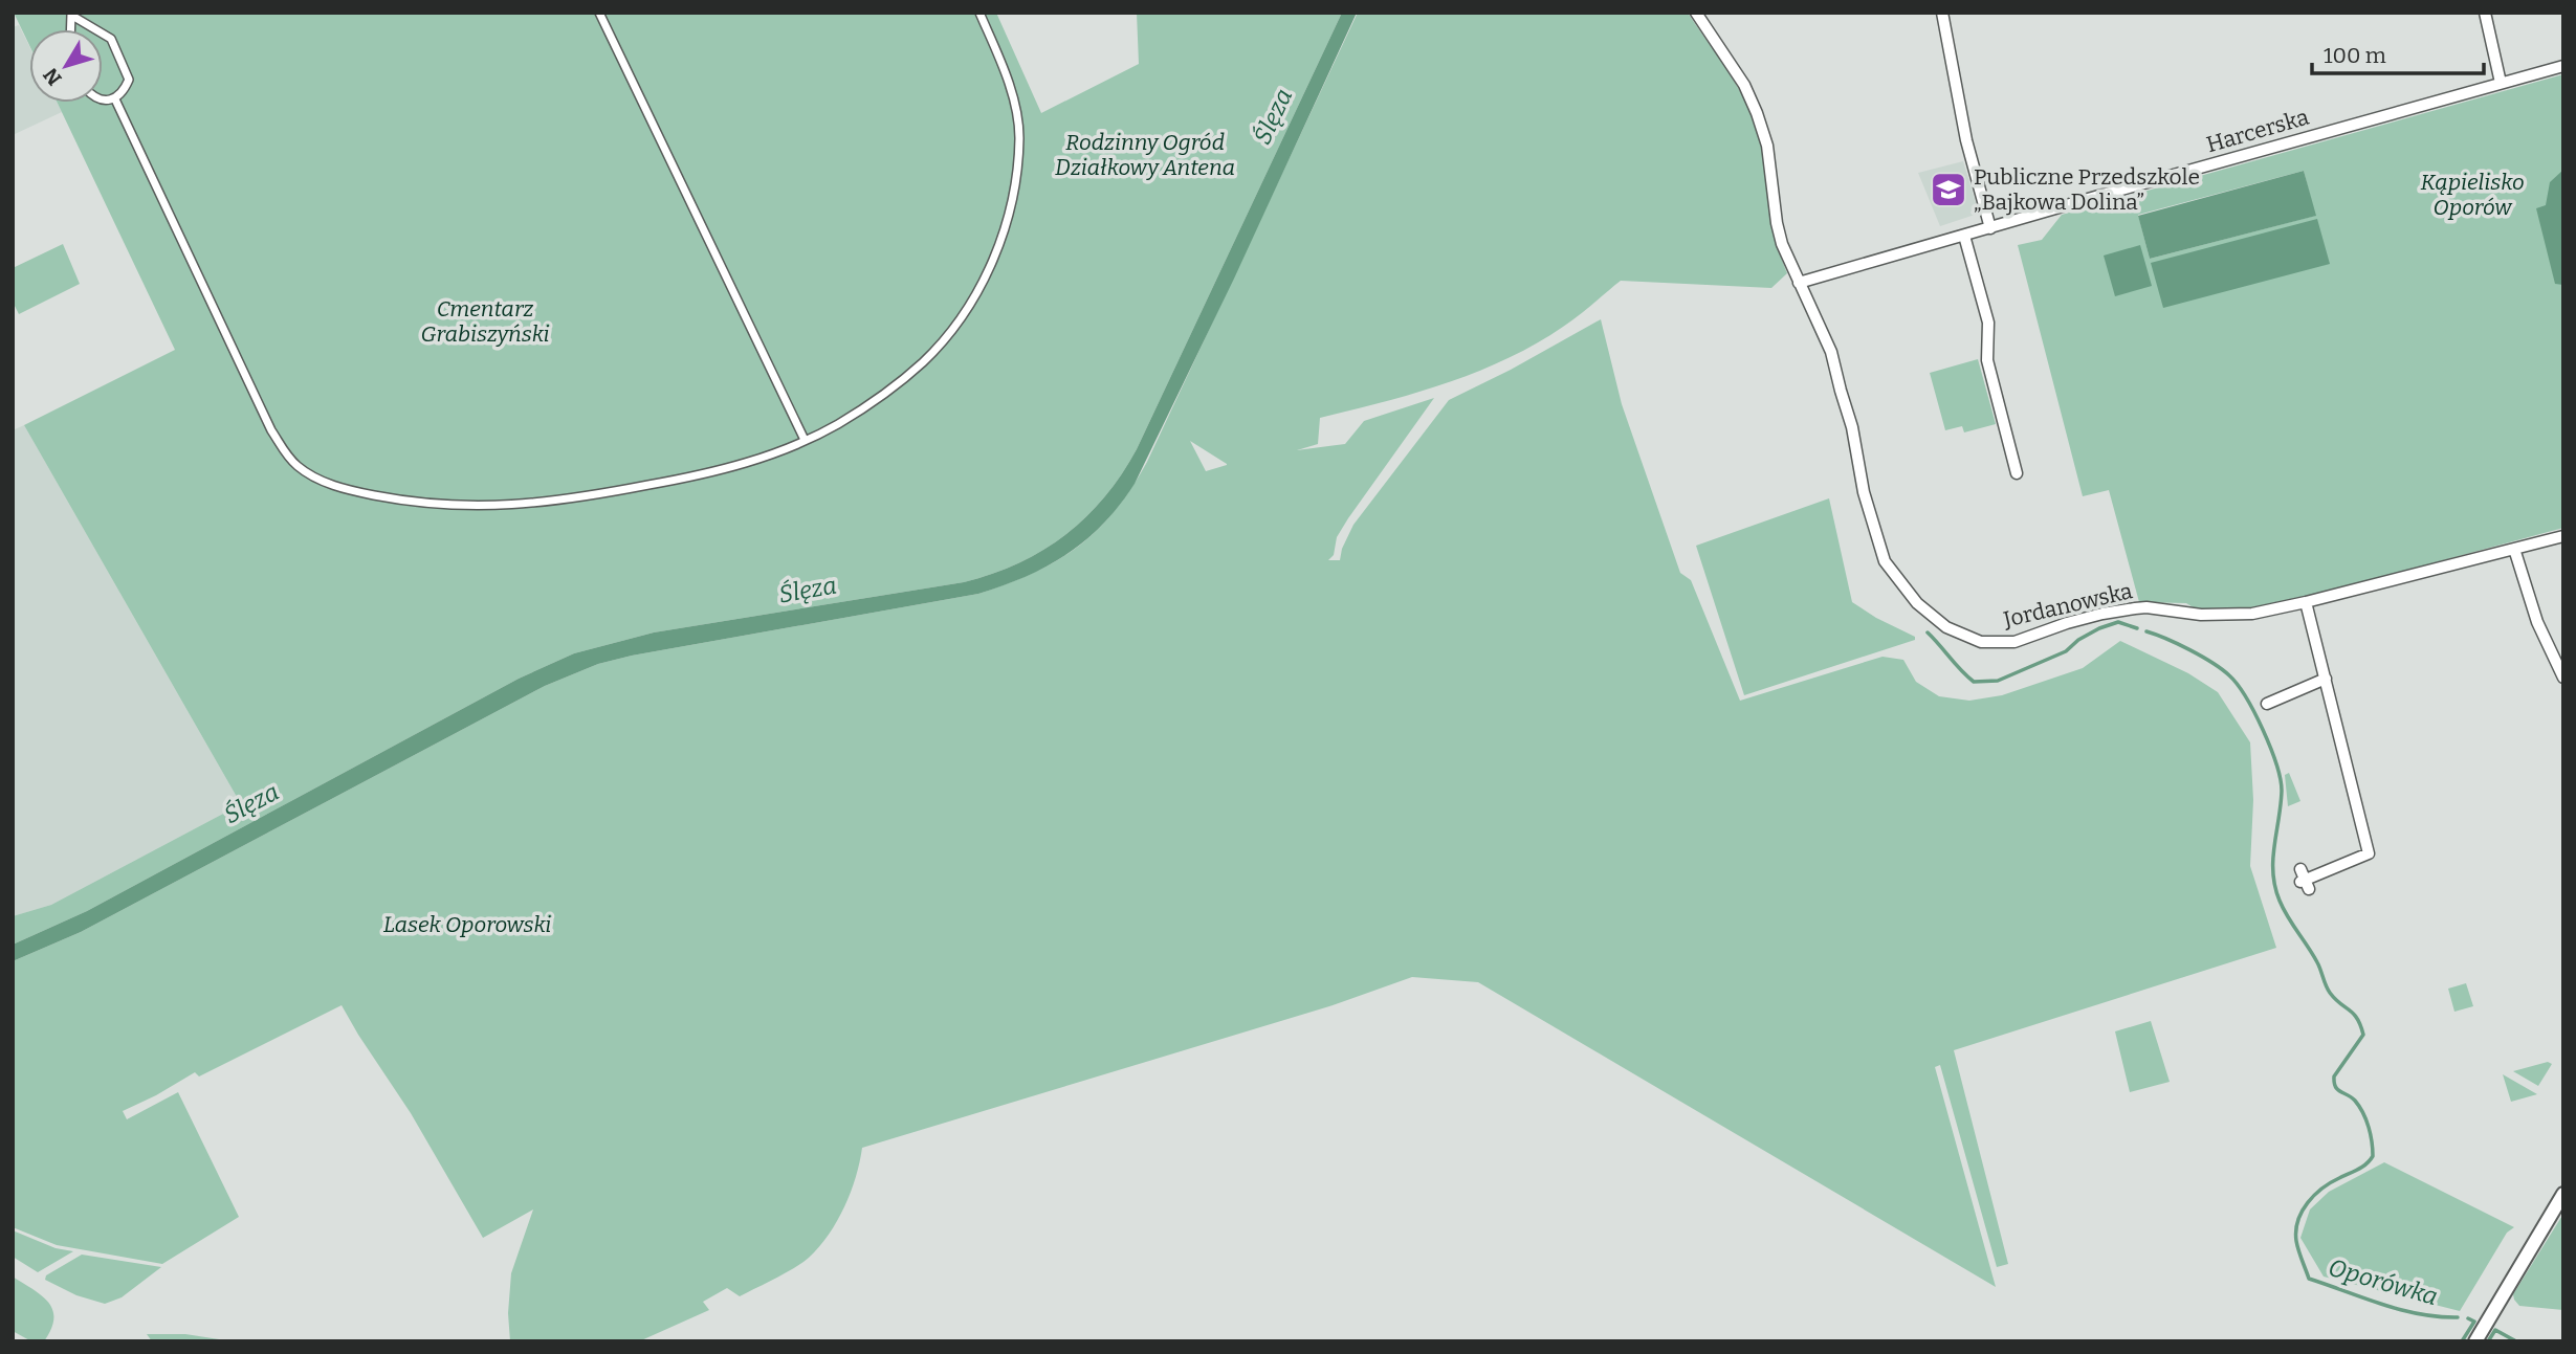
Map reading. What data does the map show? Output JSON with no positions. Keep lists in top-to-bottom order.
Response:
{
  "streets": {
    "street": ["Harcerska", "Jordanowska"]
  },
  "crossings": [
    ["Harcerska", "Jordanowska"]
  ],
  "water": ["Ślęza", "Oporówka"],
  "parks": [
    "Rodzinny Ogród Działkowy Antena",
    "Kąpielisko Oporów",
    "Cmentarz Grabiszyński",
    "Lasek Oporowski"
  ],
  "places": {
    "school or university": ["Publiczne Przedszkole „Bajkowa Dolina”"]
  },
  "scale_bar": "100 m",
  "north": "bottom left"
}
